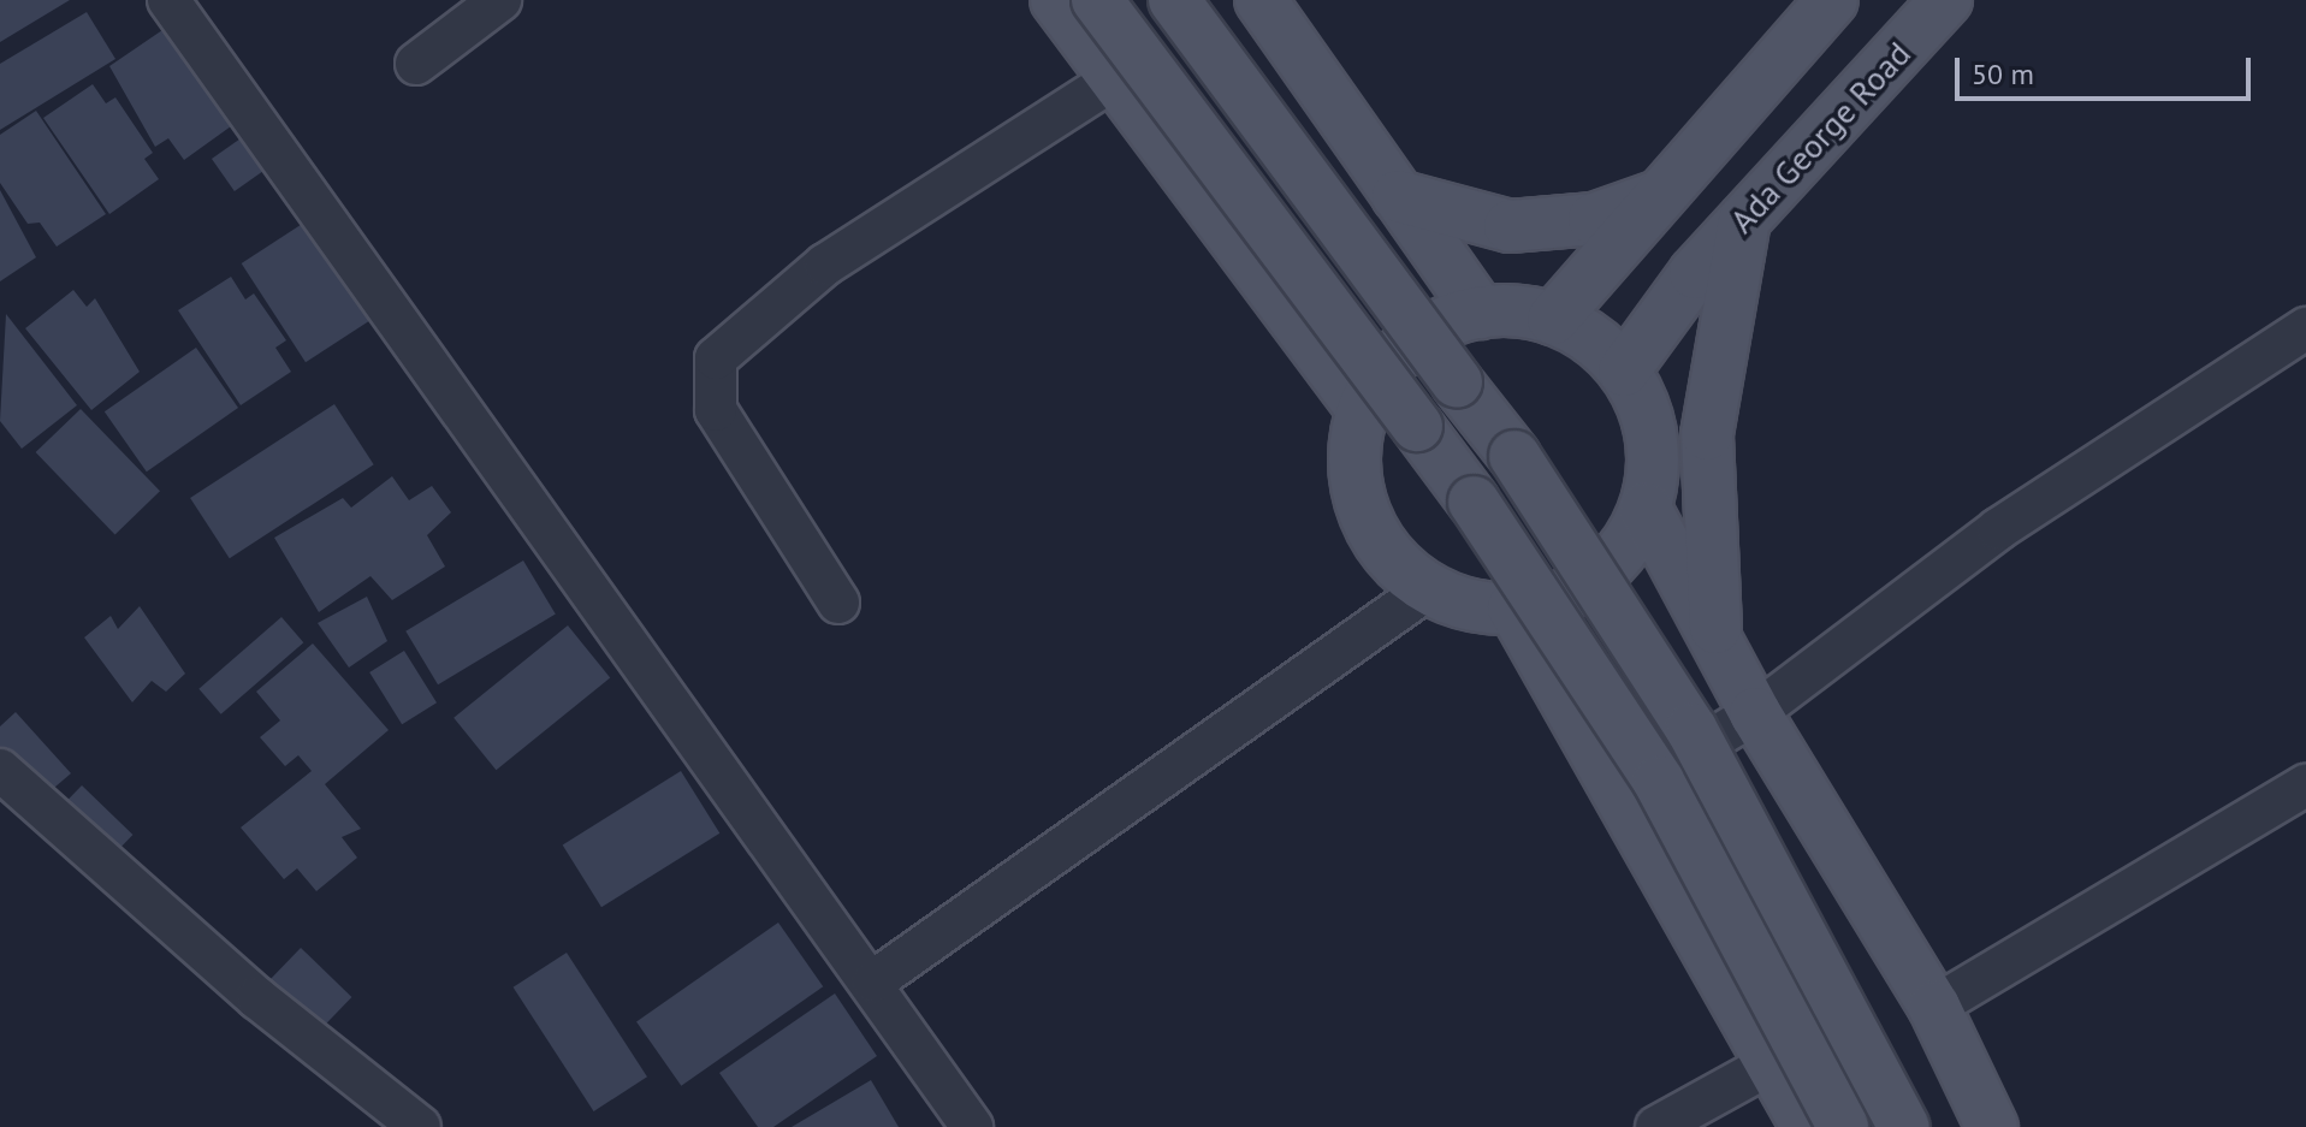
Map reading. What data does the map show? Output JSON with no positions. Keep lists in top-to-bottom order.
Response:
{
  "streets": {
    "main road": ["Ada George Road"]
  },
  "scale_bar": "50 m"
}
